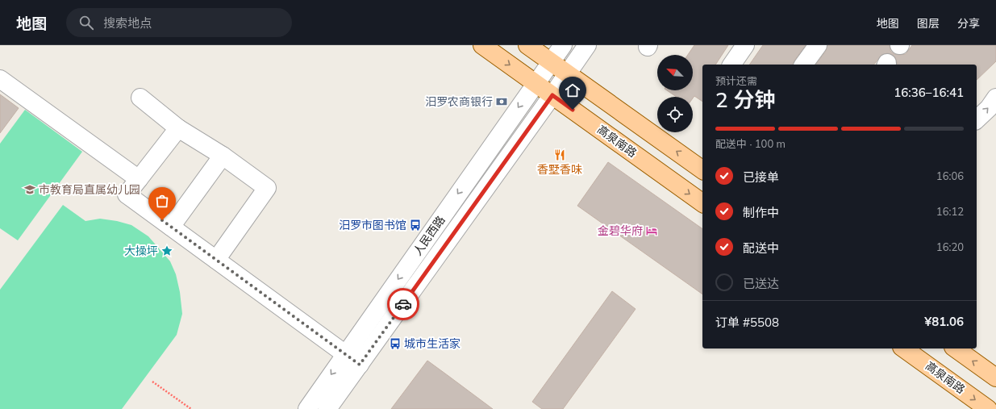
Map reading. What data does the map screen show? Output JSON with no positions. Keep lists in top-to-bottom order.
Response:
{
  "streets": {
    "main road": ["高泉南路"],
    "street": ["人民西路"]
  },
  "crossings": [
    ["高泉南路", "人民西路"]
  ],
  "places": {
    "bank": ["汨罗农商银行"],
    "restaurant": ["香墅香味"],
    "school or university": ["市教育局直属幼儿园"],
    "bus stop": ["汨罗市图书馆", "城市生活家"],
    "hotel": ["金碧华府"],
    "place": ["大操坪"]
  },
  "north": "top left",
  "page": {
    "header": "地图",
    "search": "搜索地点",
    "nav": ["地图", "图层", "分享"],
    "heading": ["2 分钟", "预计还需", "16:36–16:41"],
    "panel": ["订单 #5508", "¥81.06"],
    "bar": "配送中 · 100 m",
    "list": [
      ["已接单", "16:06"],
      ["制作中", "16:12"],
      ["配送中", "16:20"],
      "已送达"
    ]
  }
}
